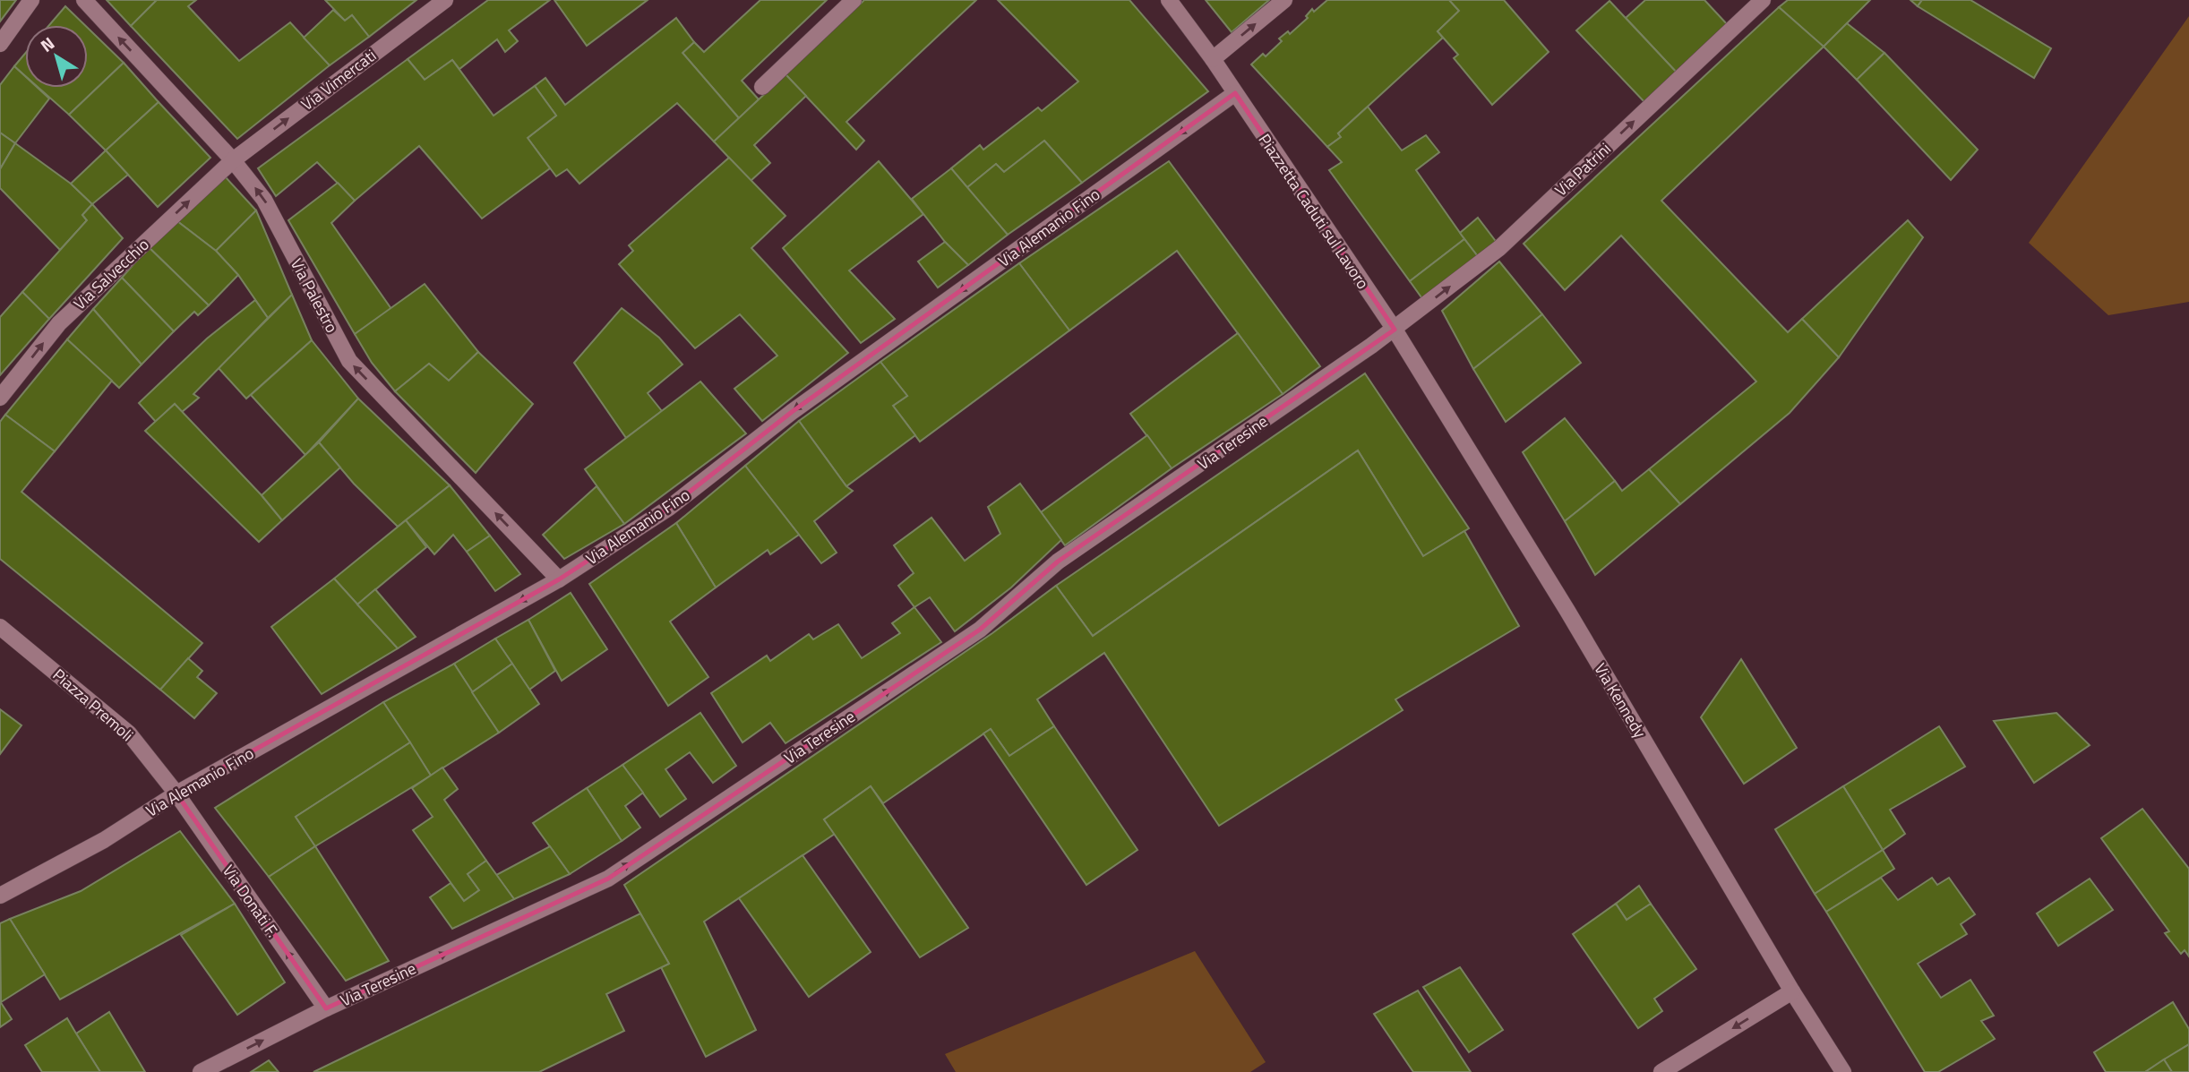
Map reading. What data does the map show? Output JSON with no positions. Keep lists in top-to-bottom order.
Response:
{
  "streets": {
    "street": [
      "Via Vimercati",
      "Via Patrini",
      "Piazzetta Caduti sul Lavoro",
      "Via Alemanio Fino",
      "Via Salvecchio",
      "Via Palestro",
      "Via Teresine",
      "Via Kennedy",
      "Piazza Premoli",
      "Via Donati F."
    ]
  },
  "crossings": [
    ["Via Vimercati", "Via Salvecchio"],
    ["Via Vimercati", "Via Palestro"],
    ["Via Patrini", "Piazzetta Caduti sul Lavoro"],
    ["Via Patrini", "Via Teresine"],
    ["Via Patrini", "Via Kennedy"],
    ["Piazzetta Caduti sul Lavoro", "Via Alemanio Fino"],
    ["Piazzetta Caduti sul Lavoro", "Via Teresine"],
    ["Piazzetta Caduti sul Lavoro", "Via Kennedy"],
    ["Via Alemanio Fino", "Via Palestro"],
    ["Via Alemanio Fino", "Piazza Premoli"],
    ["Via Alemanio Fino", "Via Donati F."],
    ["Via Salvecchio", "Via Palestro"],
    ["Via Teresine", "Via Kennedy"],
    ["Via Teresine", "Via Donati F."],
    ["Piazza Premoli", "Via Donati F."]
  ],
  "one_way": [
    "Via Vimercati",
    "Via Patrini",
    "Via Alemanio Fino",
    "Via Salvecchio",
    "Via Palestro",
    "Via Teresine",
    "Via Donati F."
  ],
  "north": "top left"
}
